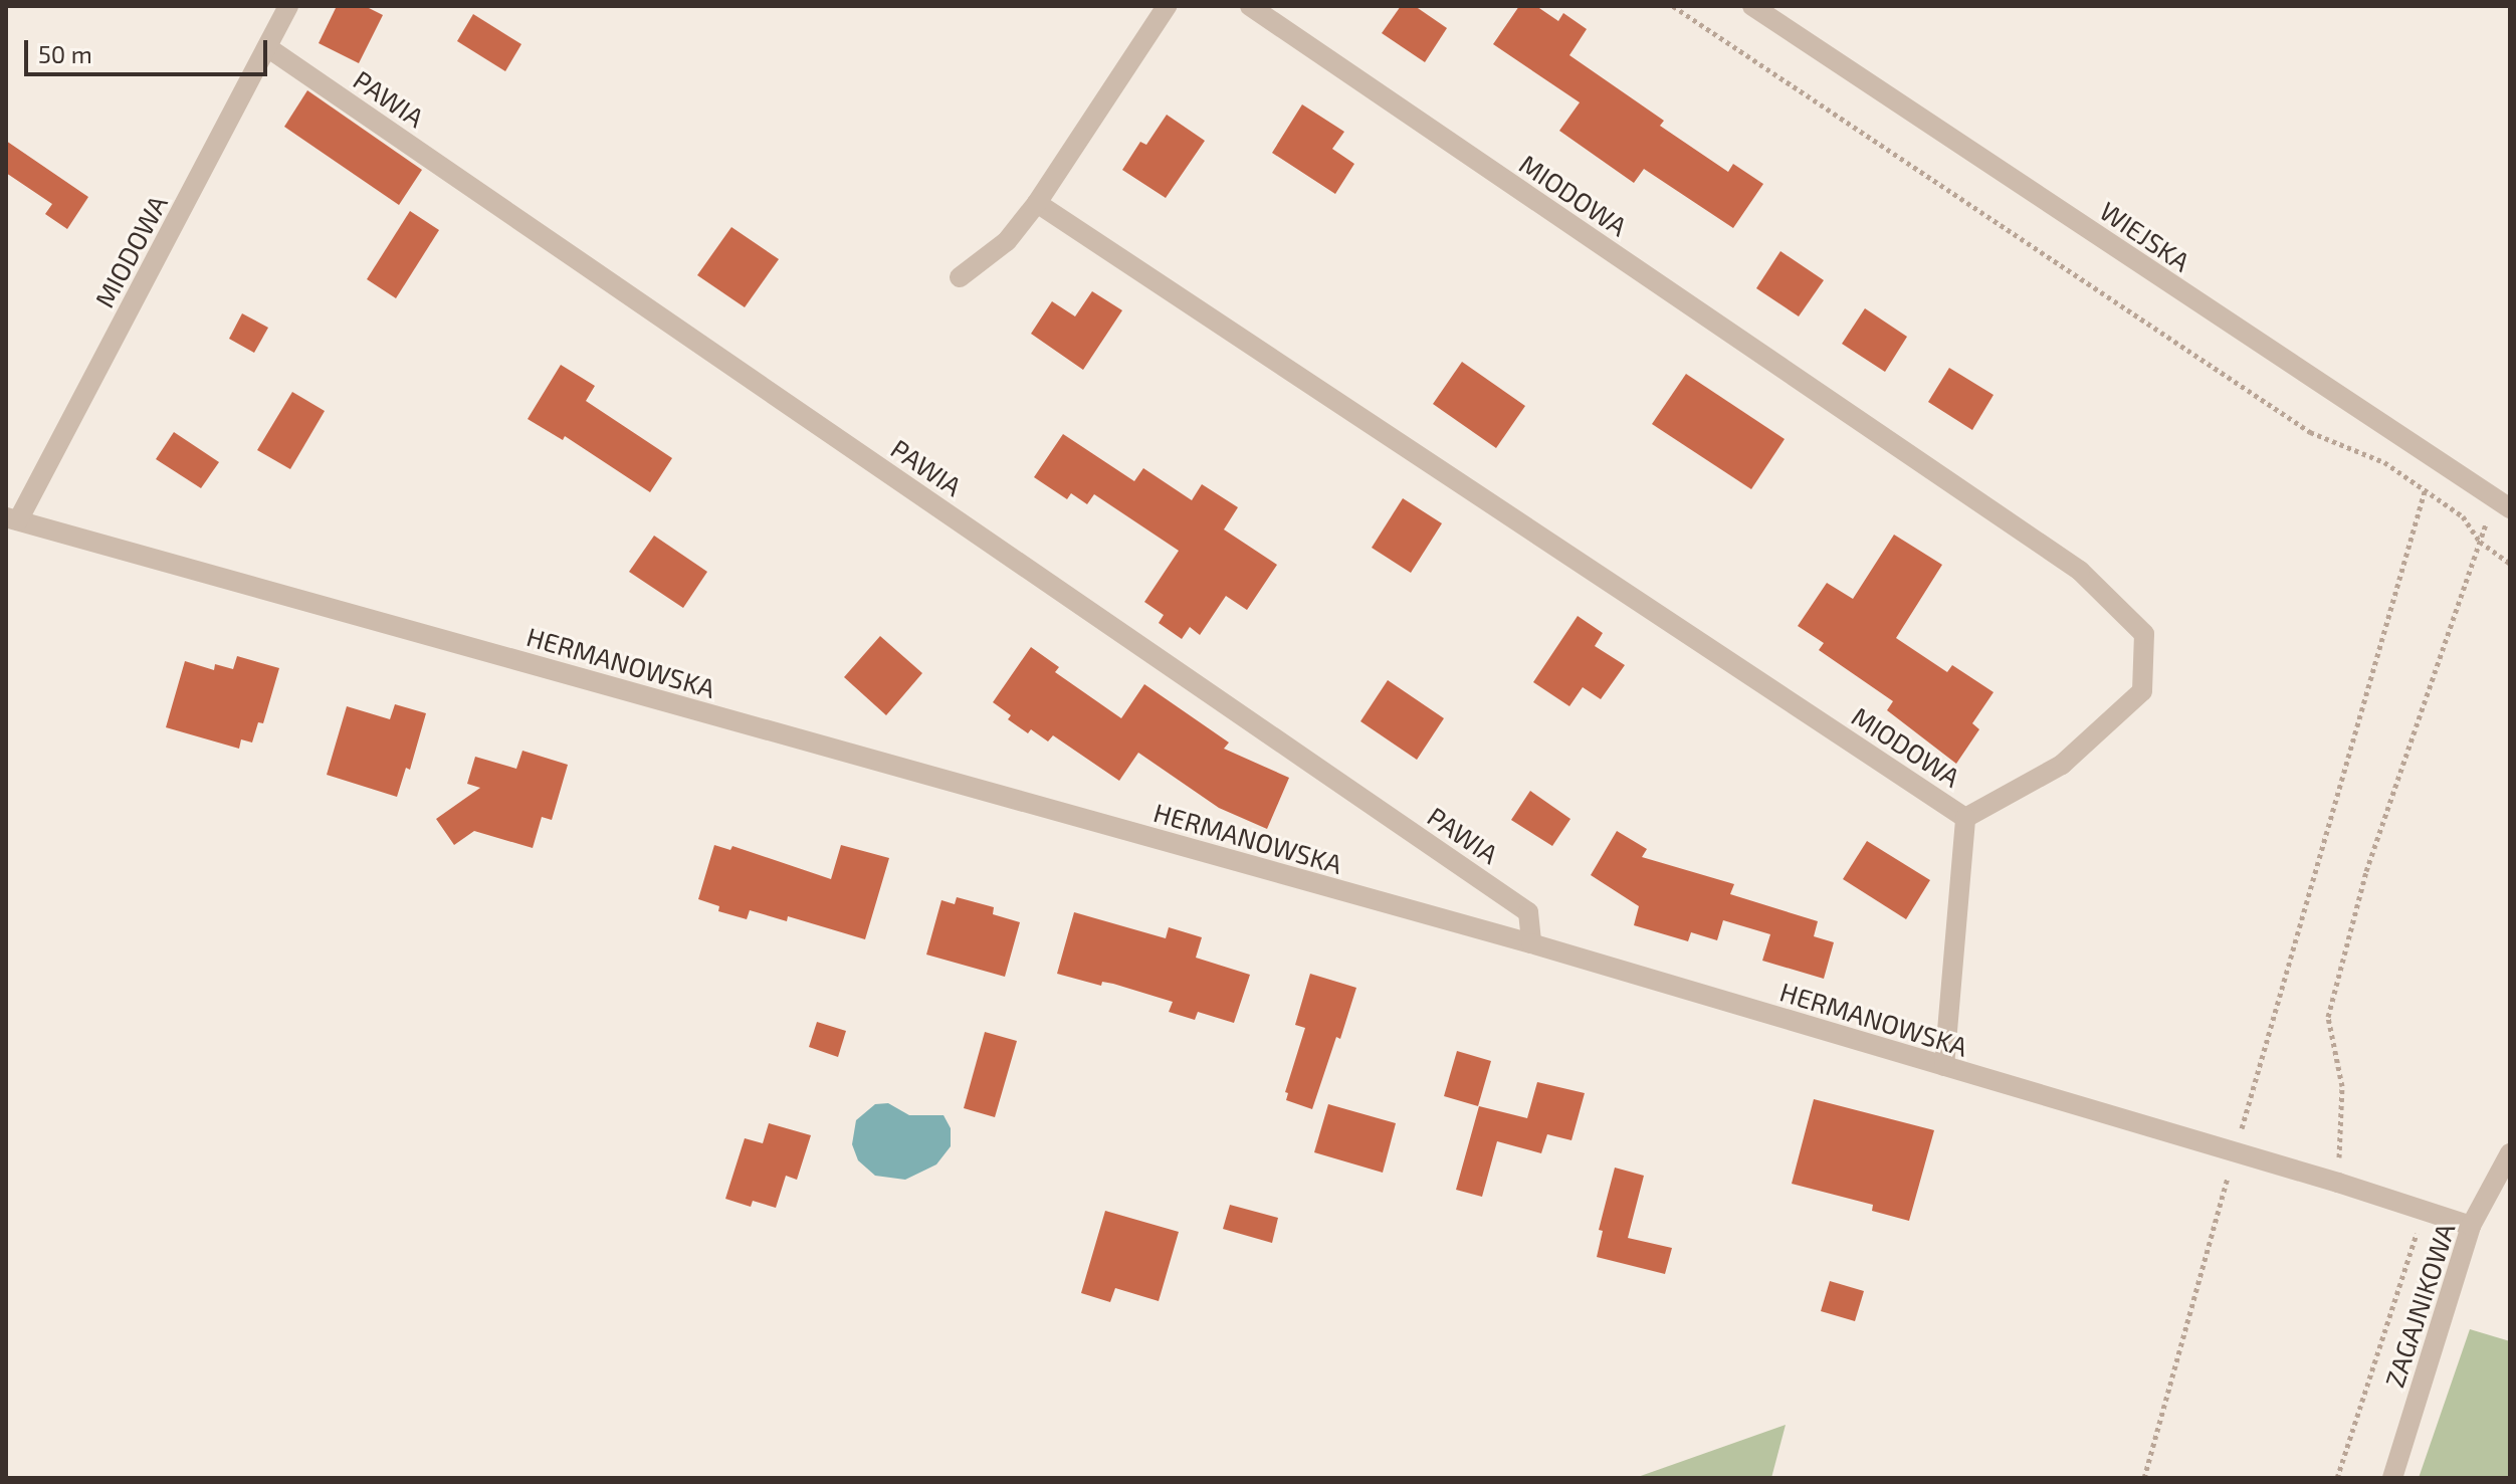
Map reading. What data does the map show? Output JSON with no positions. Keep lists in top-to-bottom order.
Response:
{
  "streets": {
    "street": [
      "PAWIA",
      "MIODOWA",
      "WIEJSKA",
      "HERMANOWSKA",
      "ZAGAJNIKOWA"
    ]
  },
  "crossings": [
    ["PAWIA", "MIODOWA"],
    ["PAWIA", "HERMANOWSKA"],
    ["MIODOWA", "HERMANOWSKA"],
    ["HERMANOWSKA", "ZAGAJNIKOWA"]
  ],
  "scale_bar": "50 m"
}
